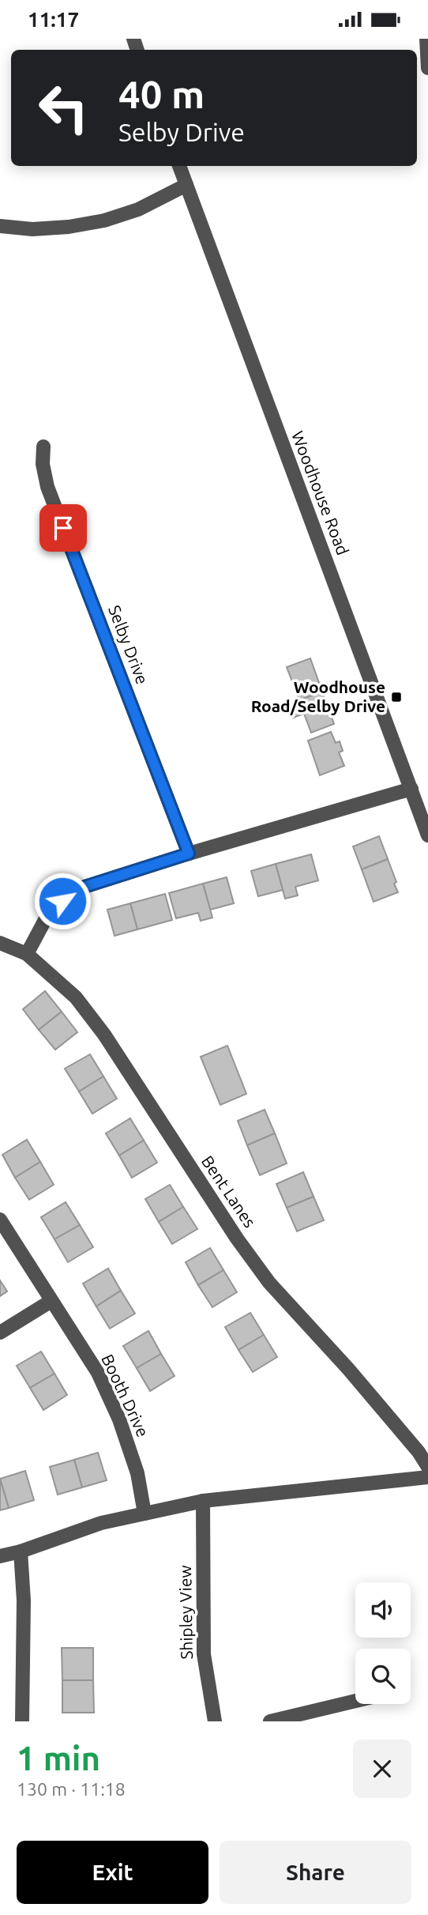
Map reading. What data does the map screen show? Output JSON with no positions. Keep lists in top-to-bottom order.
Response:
{
  "streets": {
    "street": [
      "Woodhouse Road",
      "Selby Drive",
      "Bent Lanes",
      "Booth Drive",
      "Shipley View"
    ]
  },
  "places": {
    "transit": ["Woodhouse Road/Selby Drive"]
  },
  "page": {
    "status": "11:17",
    "turn": ["40 m", "Selby Drive"],
    "heading": ["1 min", "130 m · 11:18"],
    "buttons": ["Exit", "Share"]
  }
}
